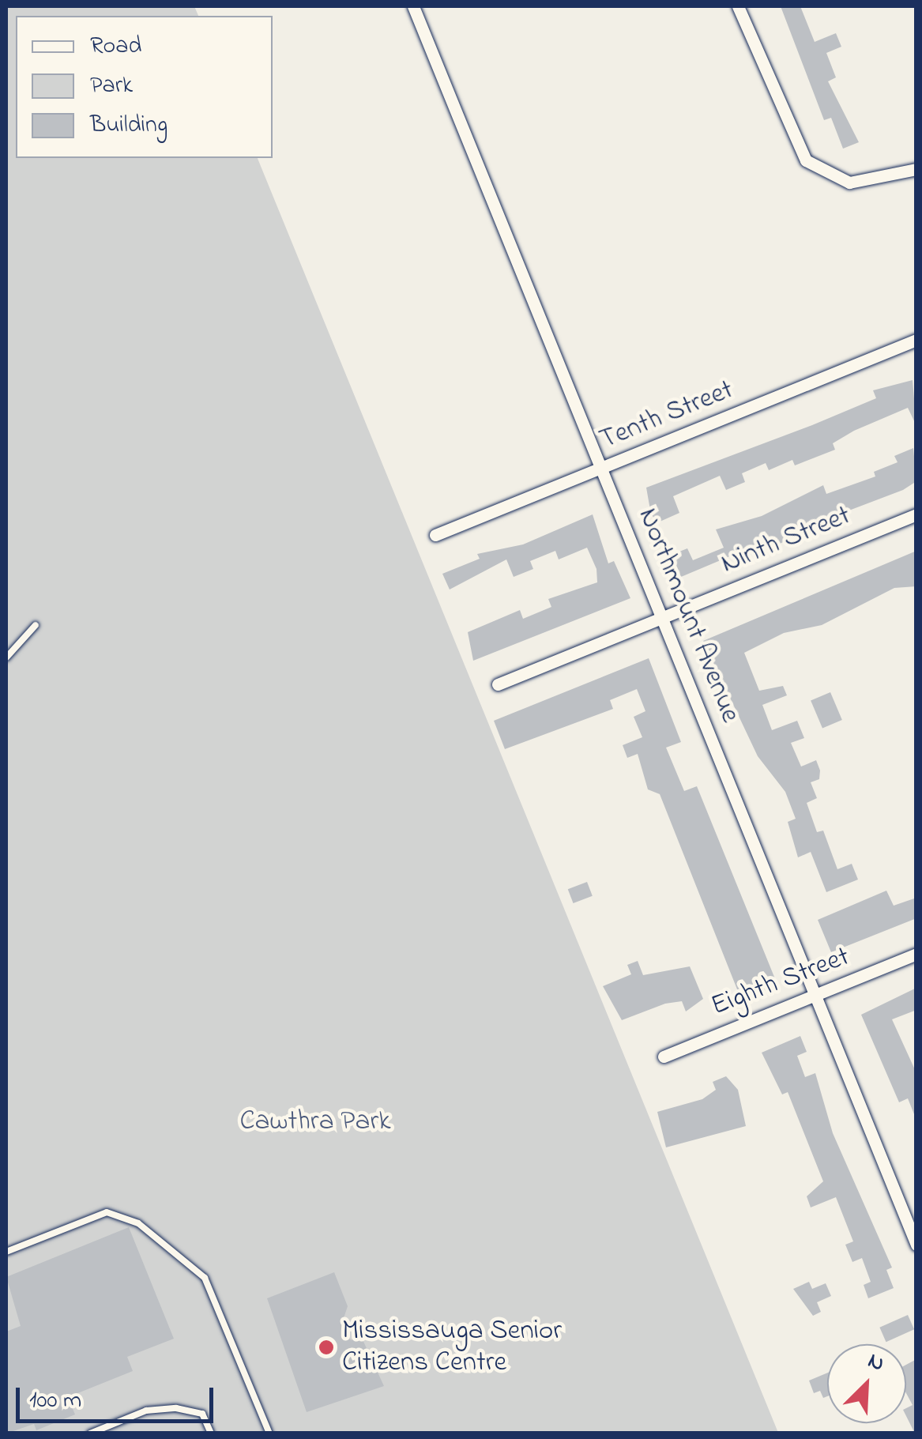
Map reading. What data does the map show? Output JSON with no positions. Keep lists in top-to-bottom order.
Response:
{
  "streets": {
    "street": [
      "Tenth Street",
      "Ninth Street",
      "Northmount Avenue",
      "Eighth Street"
    ]
  },
  "crossings": [
    ["Tenth Street", "Northmount Avenue"],
    ["Ninth Street", "Northmount Avenue"],
    ["Northmount Avenue", "Eighth Street"]
  ],
  "parks": ["Cawthra Park"],
  "places": ["Mississauga Senior Citizens Centre"],
  "legend": ["Road", "Park", "Building"],
  "scale_bar": "100 m",
  "north": "top right"
}
